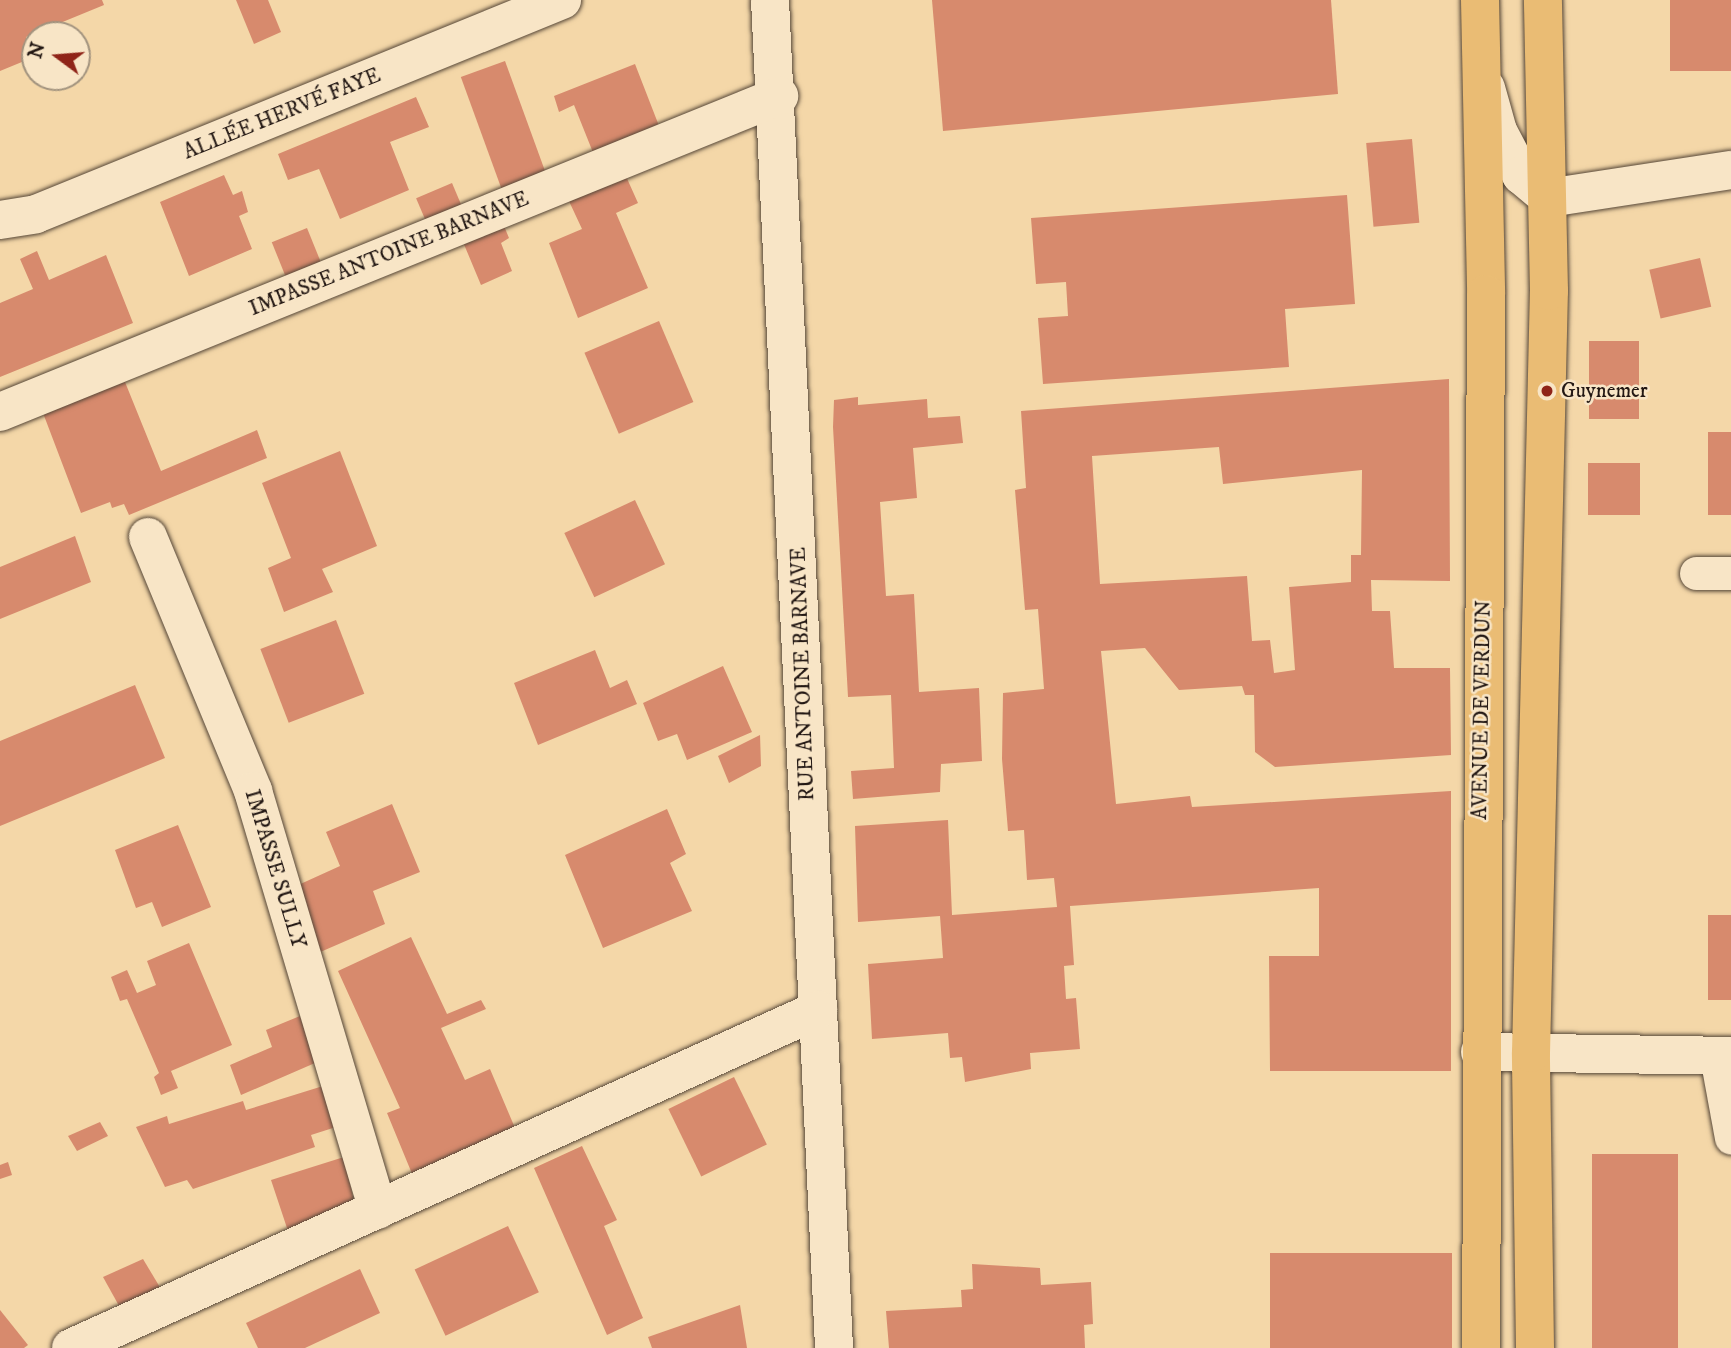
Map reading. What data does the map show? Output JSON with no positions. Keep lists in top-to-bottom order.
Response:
{
  "streets": {
    "main road": ["AVENUE DE VERDUN"],
    "street": [
      "ALLÉE HERVÉ FAYE",
      "IMPASSE ANTOINE BARNAVE",
      "RUE ANTOINE BARNAVE",
      "IMPASSE SULLY"
    ]
  },
  "crossings": [
    ["IMPASSE ANTOINE BARNAVE", "RUE ANTOINE BARNAVE"]
  ],
  "places": ["Guynemer"],
  "north": "left"
}
